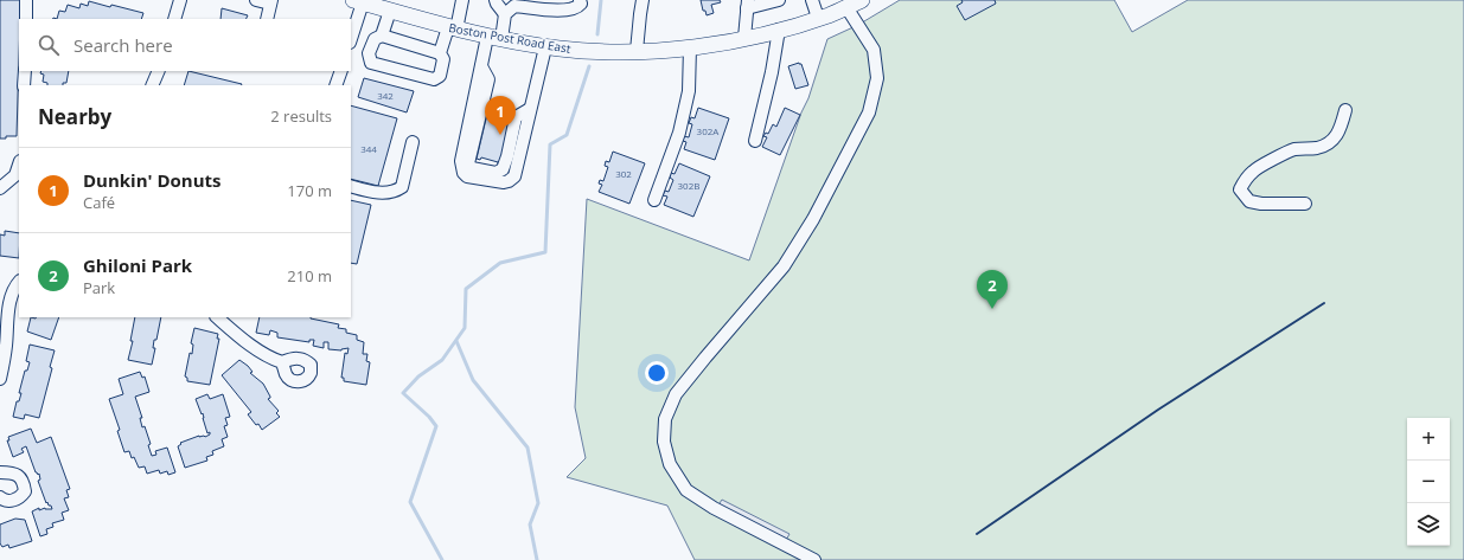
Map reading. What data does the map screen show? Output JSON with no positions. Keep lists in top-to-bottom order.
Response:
{
  "streets": {
    "main road": ["Boston Post Road East"]
  },
  "house_numbers": [
    "342",
    "302A",
    "344",
    "302",
    "302B"
  ],
  "page": {
    "search": "Search here",
    "heading": ["Nearby", "2 results"],
    "pins": ["1", "2"],
    "list": [
      {
        "mark": "1",
        "name": "Dunkin' Donuts",
        "note": "Café",
        "value": "170 m"
      },
      {
        "mark": "2",
        "name": "Ghiloni Park",
        "note": "Park",
        "value": "210 m"
      }
    ],
    "map_buttons": ["+", "−"]
  }
}
